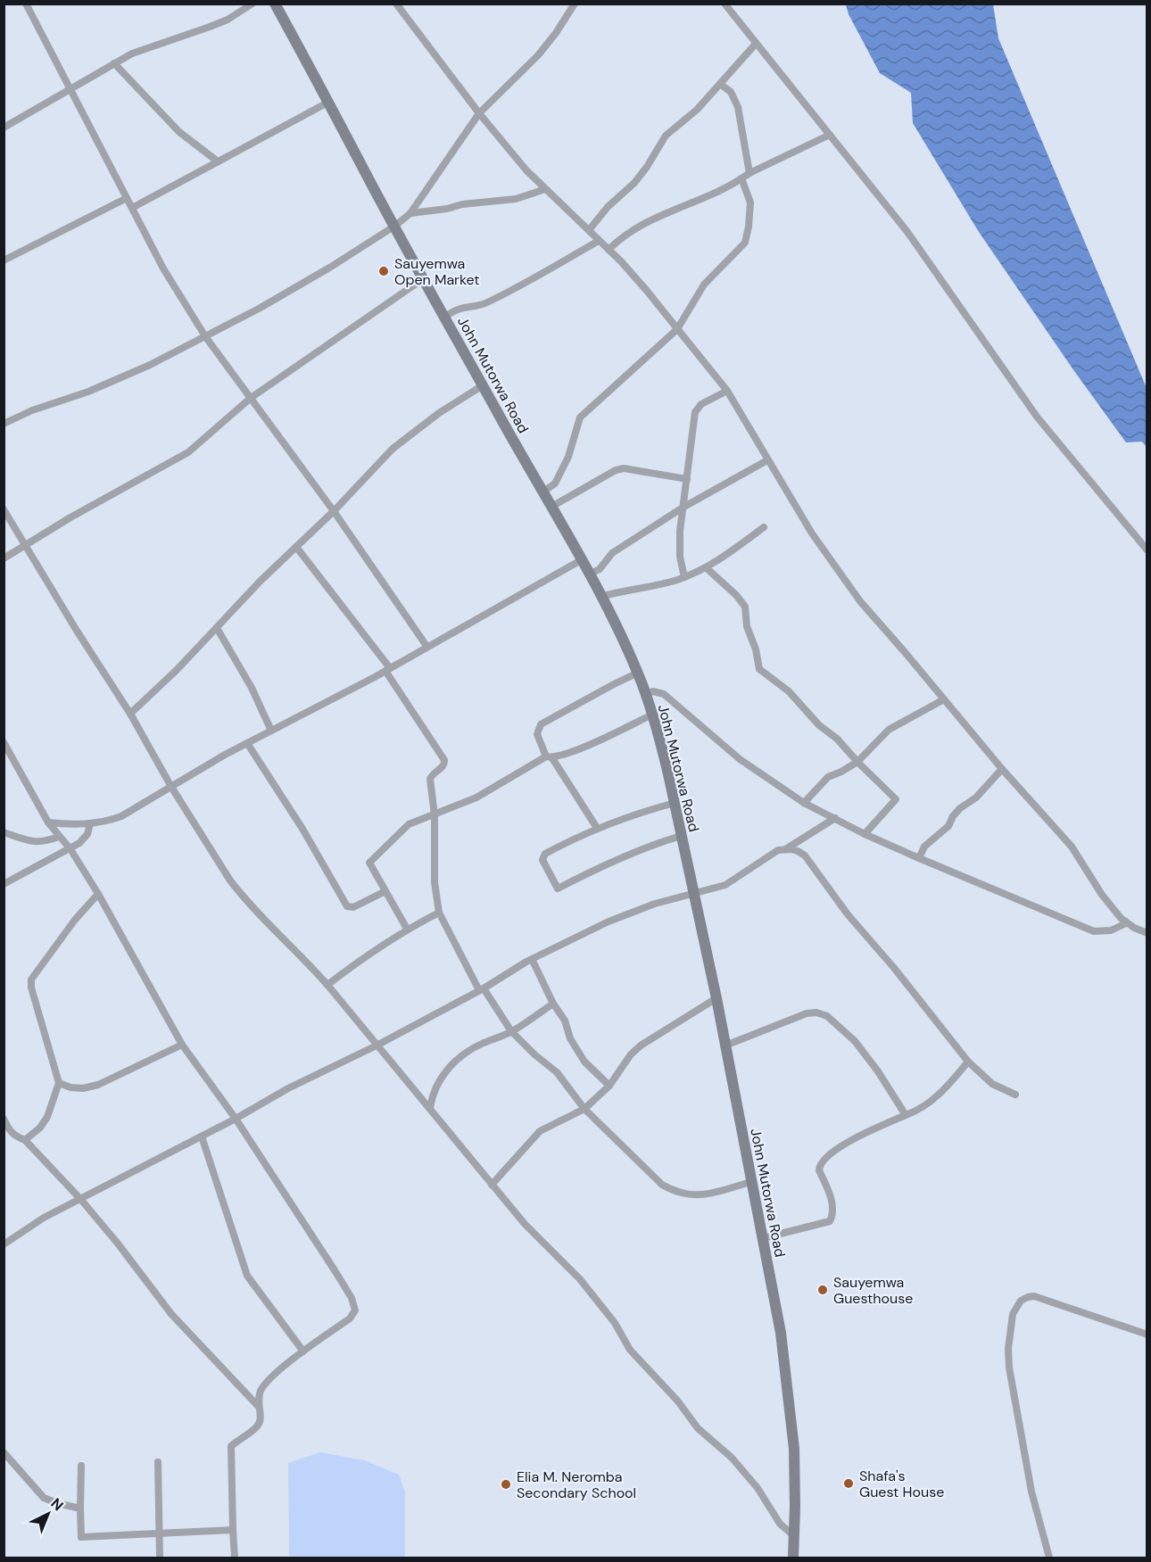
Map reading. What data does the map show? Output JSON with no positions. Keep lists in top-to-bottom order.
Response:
{
  "streets": {
    "street": ["John Mutorwa Road"]
  },
  "places": [
    "Sauyemwa Open Market",
    "Sauyemwa Guesthouse",
    "Shafa's Guest House",
    "Elia M. Neromba Secondary School"
  ],
  "north": "top right"
}
